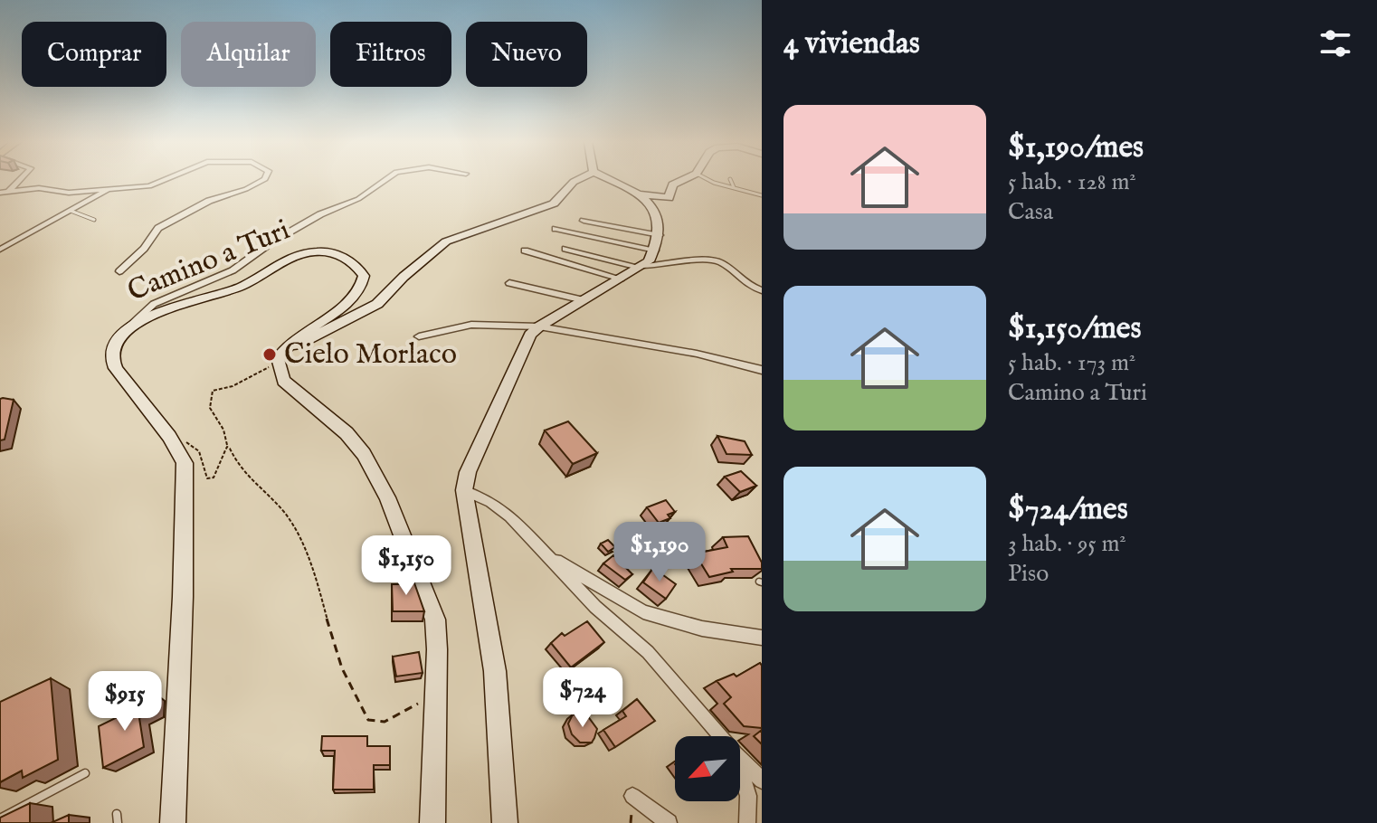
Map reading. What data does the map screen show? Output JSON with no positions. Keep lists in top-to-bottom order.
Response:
{
  "streets": {
    "street": ["Camino a Turi"]
  },
  "places": ["Cielo Morlaco"],
  "north": "bottom left",
  "page": {
    "heading": "4 viviendas",
    "chip": [
      "Comprar",
      "Alquilar",
      "Filtros",
      "Nuevo"
    ],
    "list": [
      {
        "name": "$1,190/mes",
        "note": "5 hab. · 128 m² · Casa"
      },
      {
        "name": "$1,150/mes",
        "note": "5 hab. · 173 m² · Camino a Turi"
      },
      {
        "name": "$724/mes",
        "note": "3 hab. · 95 m² · Piso"
      }
    ],
    "price": [
      "$1,190",
      "$1,150",
      "$724",
      "$915"
    ]
  }
}
